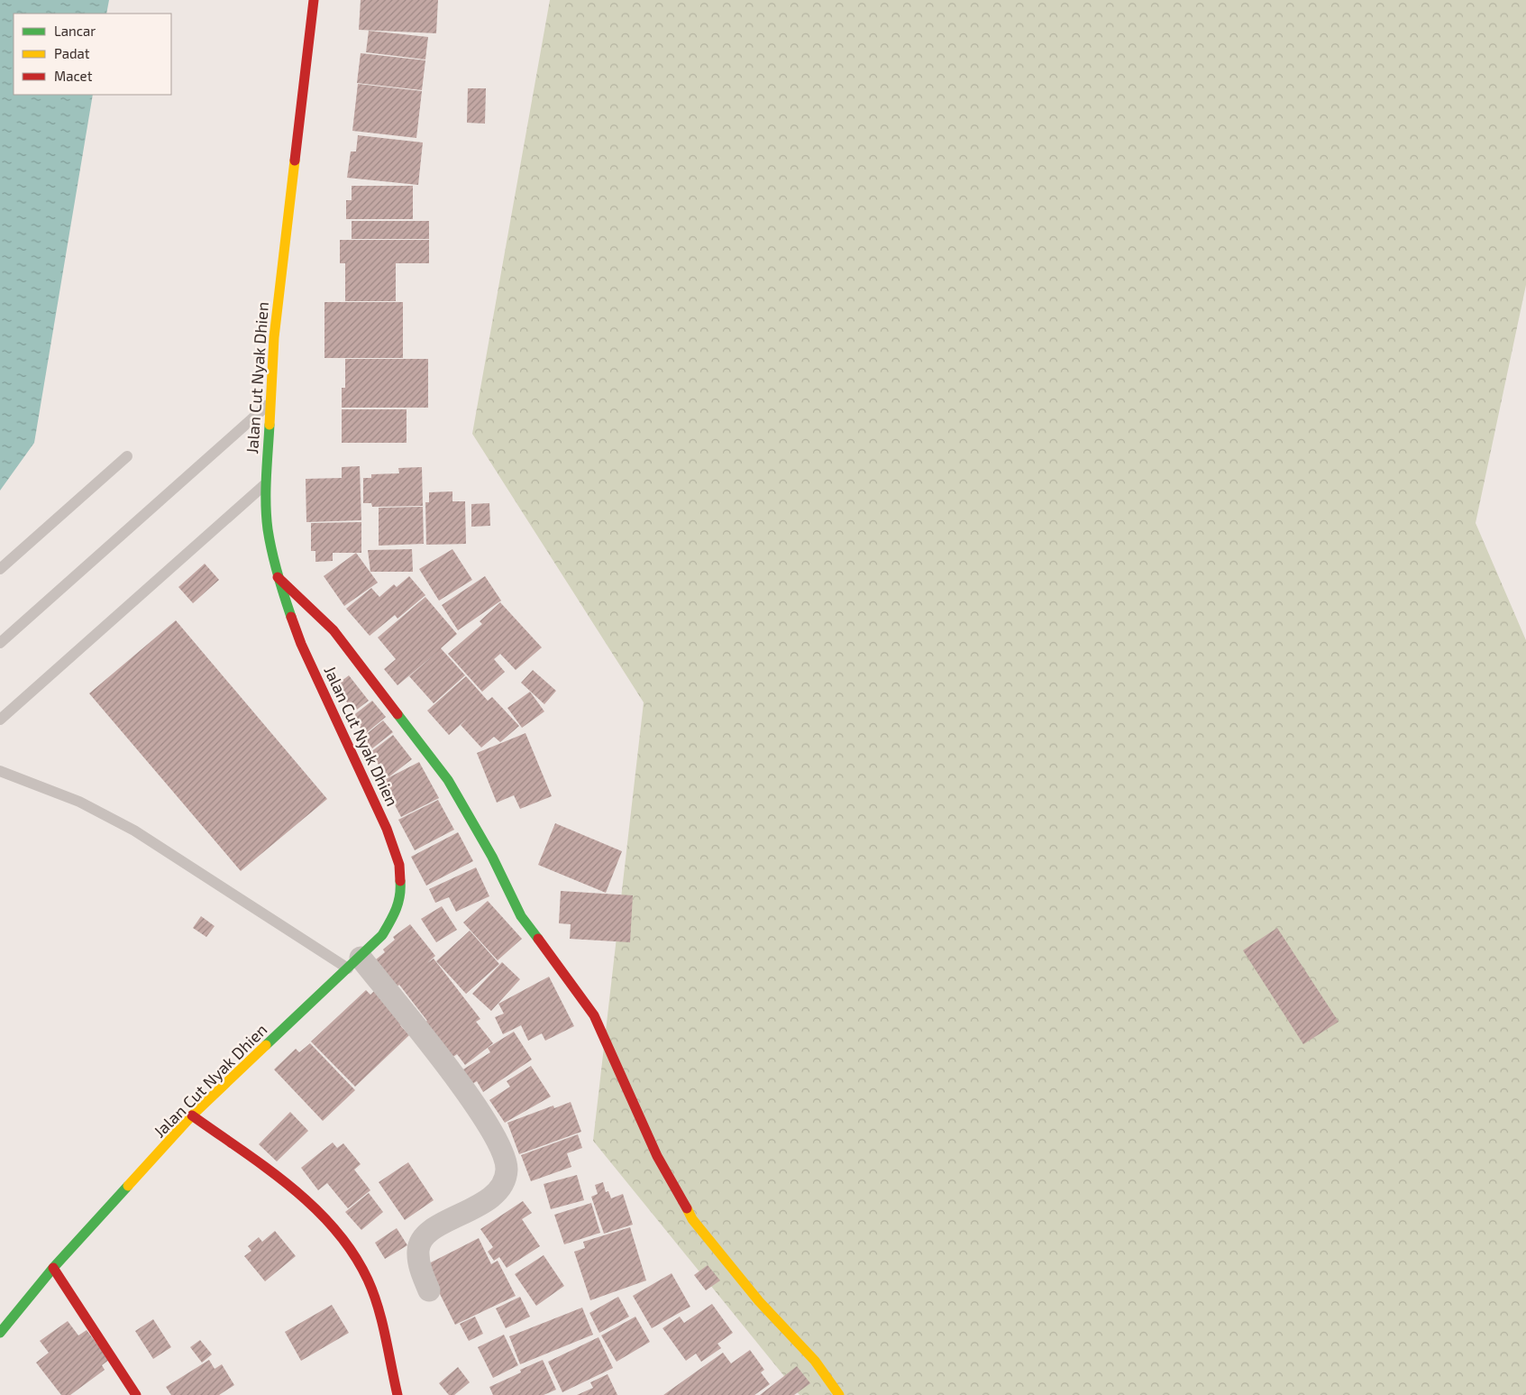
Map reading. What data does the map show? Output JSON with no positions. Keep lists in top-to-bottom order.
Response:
{
  "streets": {
    "main road": ["Jalan Cut Nyak Dhien"]
  },
  "legend": ["Lancar", "Padat", "Macet"]
}
